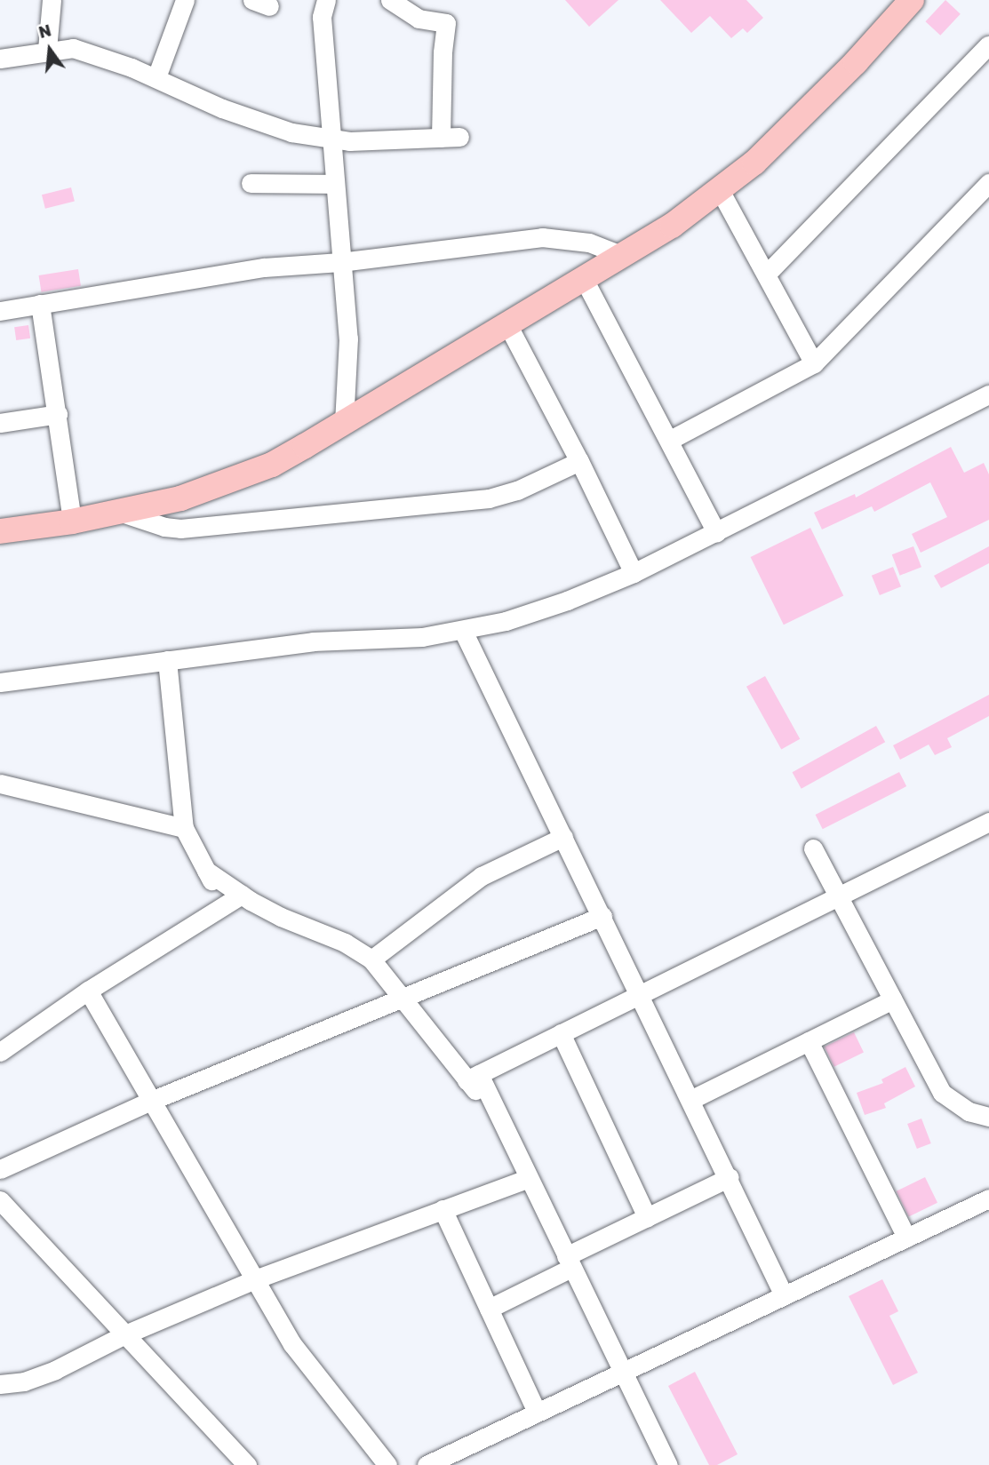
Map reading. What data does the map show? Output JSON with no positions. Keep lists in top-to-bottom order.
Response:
{
  "north": "top"
}
